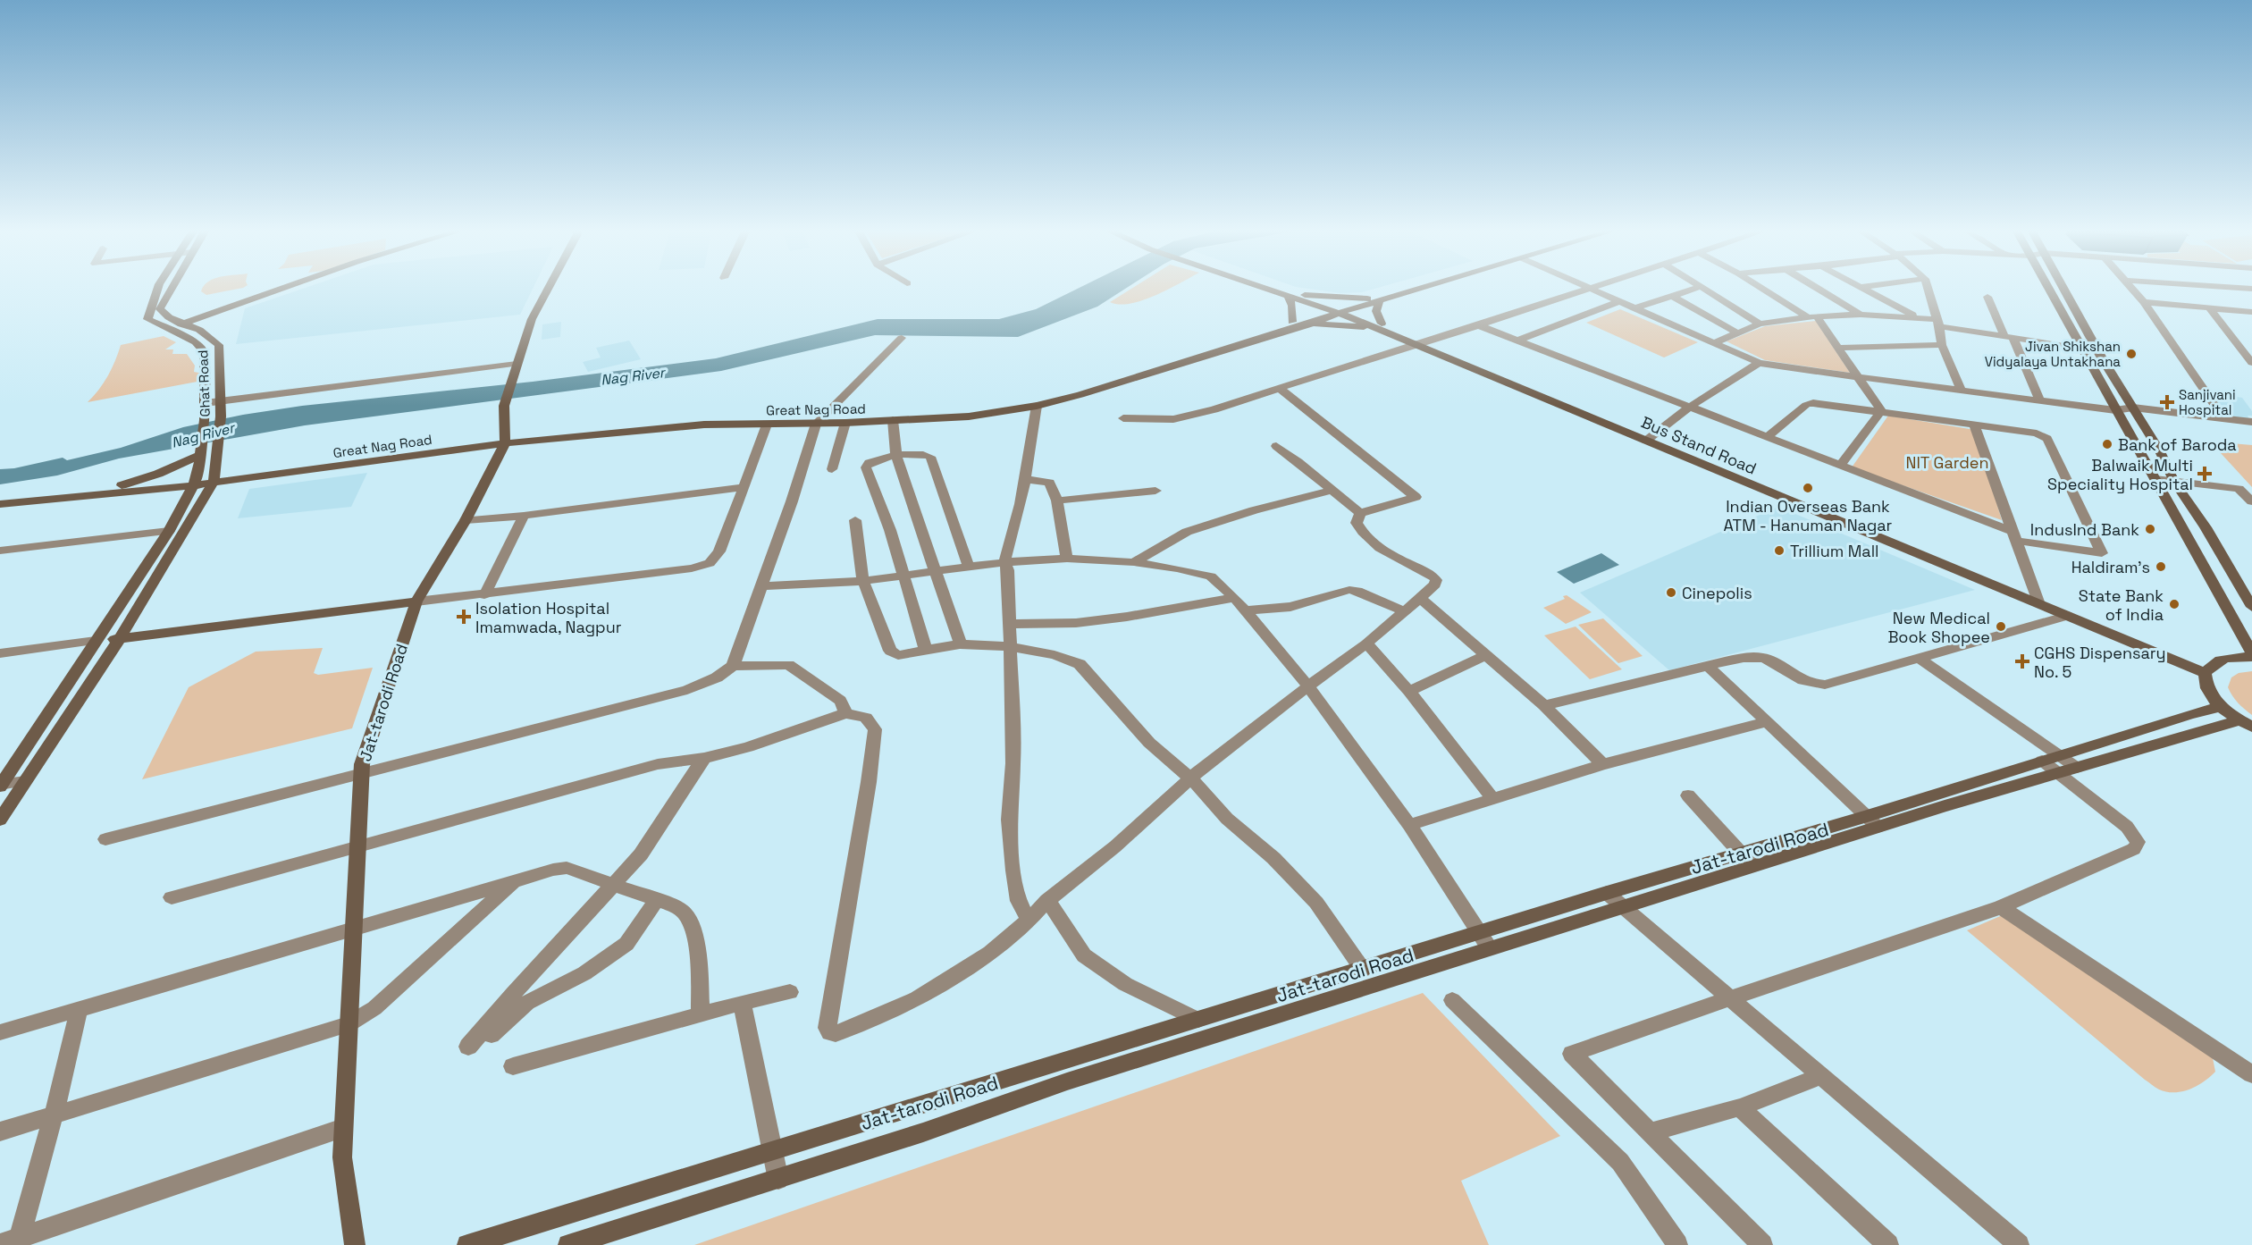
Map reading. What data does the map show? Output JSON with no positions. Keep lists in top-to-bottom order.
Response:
{
  "streets": {
    "main road": ["Ghat Road", "Great Nag Road", "Jat-tarodi Road"]
  },
  "crossings": [
    ["Ghat Road", "Great Nag Road"],
    ["Great Nag Road", "Jat-tarodi Road"]
  ],
  "water": ["Nag River"],
  "parks": ["NIT Garden"],
  "places": {
    "other": [
      "Jivan Shikshan Vidyalaya Untakhana",
      "Bank of Baroda",
      "Indian Overseas Bank ATM - Hanuman Nagar",
      "IndusInd Bank",
      "Trillium Mall",
      "Haldiram's",
      "Cinepolis",
      "State Bank of India",
      "New Medical Book Shopee"
    ],
    "health": [
      "Sanjivani Hospital",
      "Balwaik Multi Speciality Hospital",
      "Isolation Hospital Imamwada, Nagpur",
      "CGHS Dispensary No. 5"
    ]
  }
}
